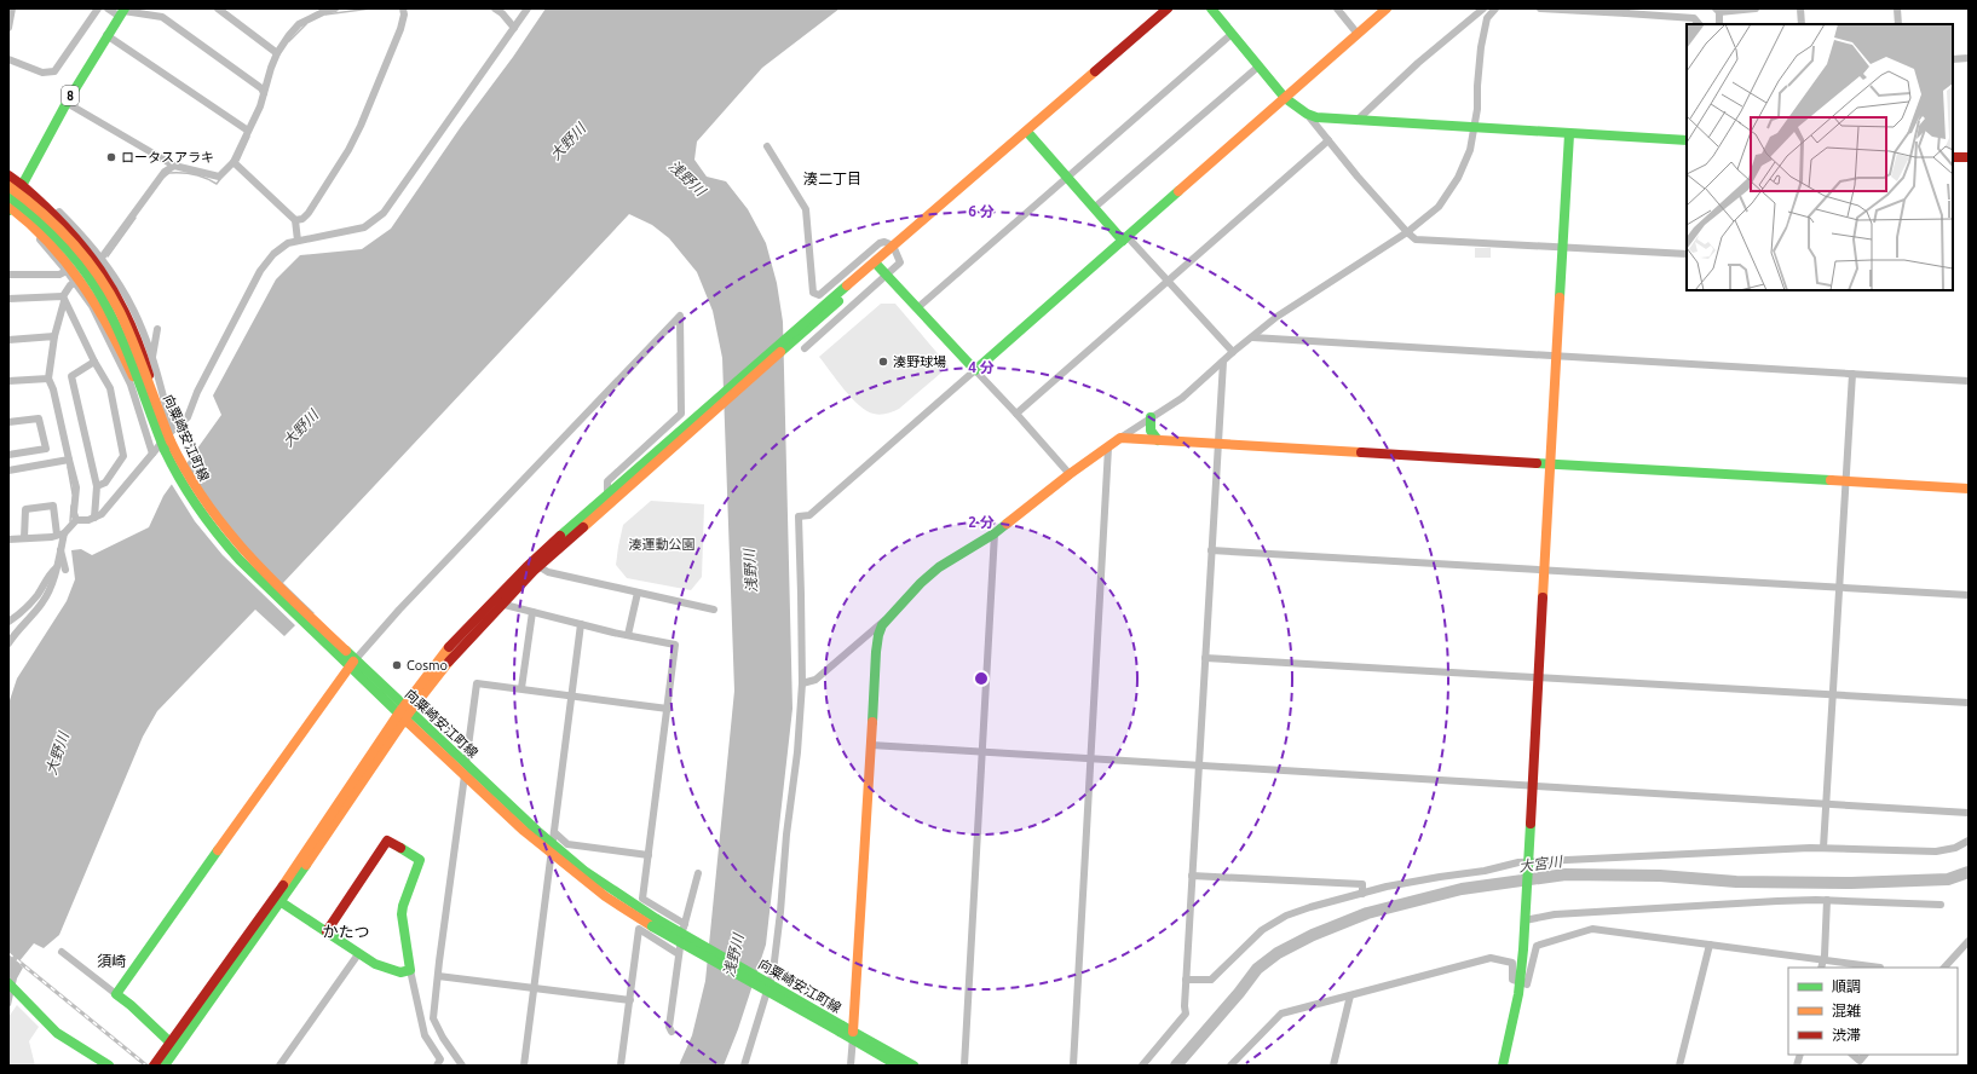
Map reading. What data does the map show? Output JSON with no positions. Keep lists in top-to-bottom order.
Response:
{
  "streets": {
    "street": ["8", "向粟崎安江町線"]
  },
  "districts": ["湊二丁目", "かたつ", "須崎"],
  "water": ["大野川", "浅野川", "大宮川"],
  "parks": ["湊運動公園"],
  "places": ["ロータスアラキ", "湊野球場", "Cosmo"],
  "legend": ["順調", "混雑", "渋滞"],
  "rings": ["6 分", "4 分", "2 分"]
}
